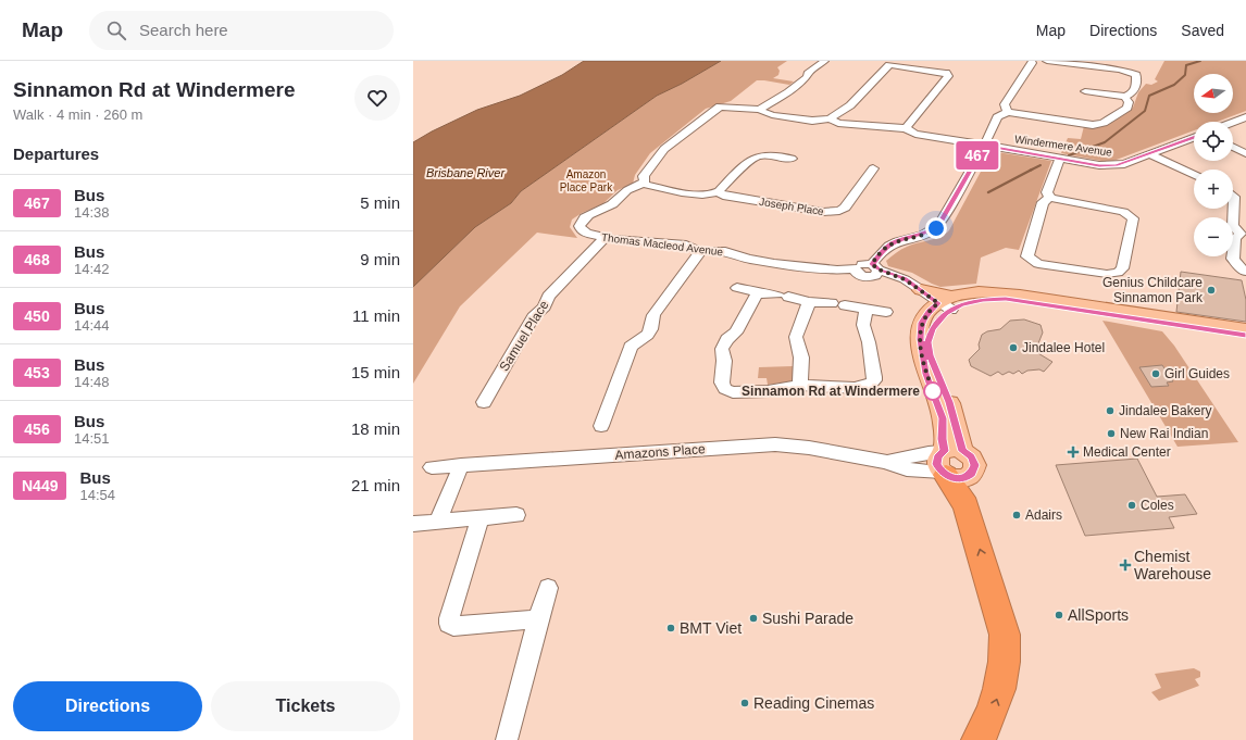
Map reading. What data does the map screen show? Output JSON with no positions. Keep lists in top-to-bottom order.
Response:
{
  "streets": {
    "street": [
      "Windermere Avenue",
      "Joseph Place",
      "Thomas Macleod Avenue",
      "Samuel Place",
      "Amazons Place"
    ]
  },
  "crossings": [
    ["Thomas Macleod Avenue", "Samuel Place"]
  ],
  "water": ["Brisbane River"],
  "parks": ["Amazon Place Park"],
  "places": {
    "other": [
      "Genius Childcare Sinnamon Park",
      "Jindalee Hotel",
      "Girl Guides",
      "Sinnamon Rd at Windermere",
      "Jindalee Bakery",
      "New Rai Indian",
      "Coles",
      "Adairs",
      "AllSports",
      "Sushi Parade",
      "BMT Viet",
      "Reading Cinemas"
    ],
    "health": ["Medical Center", "Chemist Warehouse"]
  },
  "lines": ["bus line 467"],
  "north": "left",
  "page": {
    "header": "Map",
    "search": "Search here",
    "nav": ["Map", "Directions", "Saved"],
    "heading": [
      ["Sinnamon Rd at Windermere", "Walk · 4 min · 260 m"],
      "Departures"
    ],
    "on_map": "467",
    "map_buttons": ["+", "−"],
    "list": [
      {
        "mark": "467",
        "name": "Bus",
        "note": "14:38",
        "value": "5 min"
      },
      {
        "mark": "468",
        "name": "Bus",
        "note": "14:42",
        "value": "9 min"
      },
      {
        "mark": "450",
        "name": "Bus",
        "note": "14:44",
        "value": "11 min"
      },
      {
        "mark": "453",
        "name": "Bus",
        "note": "14:48",
        "value": "15 min"
      },
      {
        "mark": "456",
        "name": "Bus",
        "note": "14:51",
        "value": "18 min"
      },
      {
        "mark": "N449",
        "name": "Bus",
        "note": "14:54",
        "value": "21 min"
      }
    ],
    "buttons": ["Directions", "Tickets"]
  }
}
